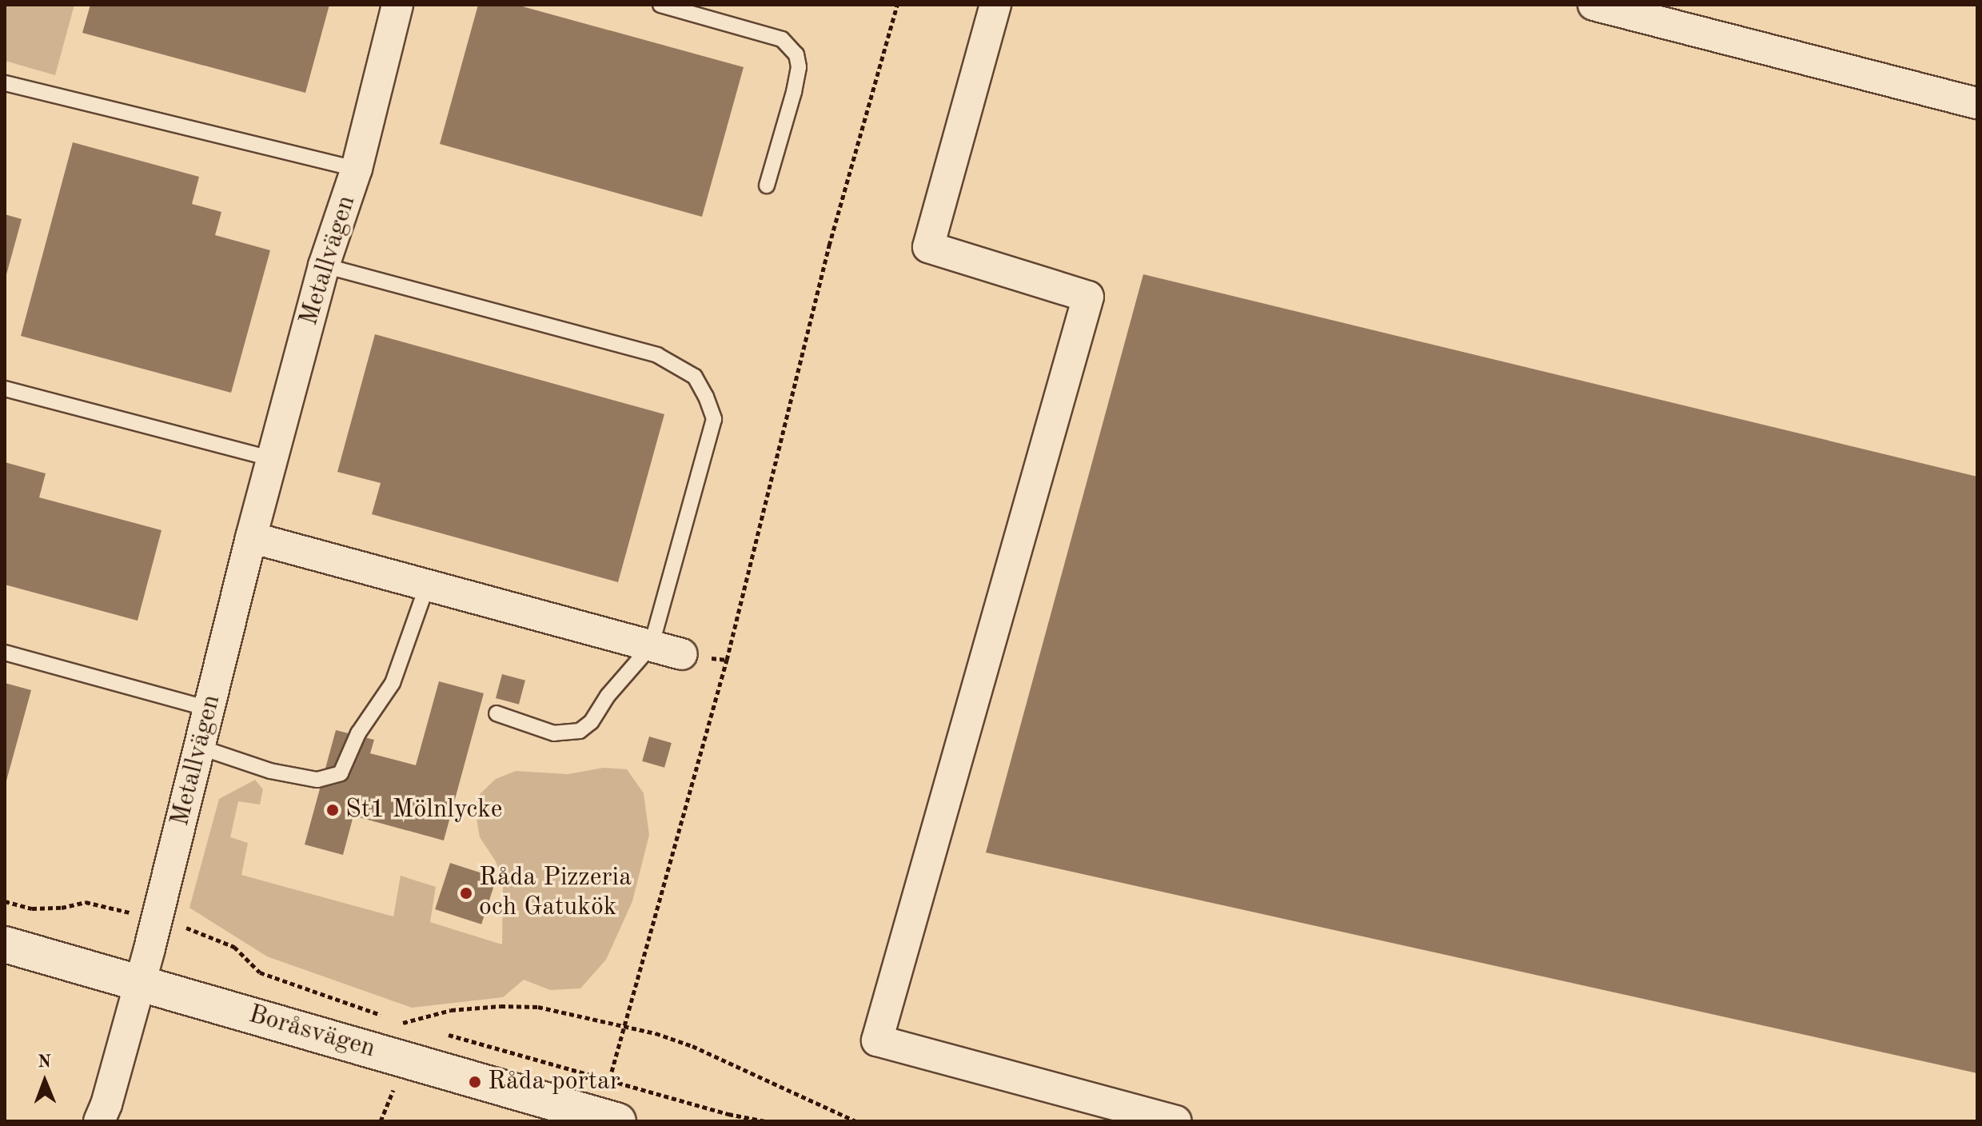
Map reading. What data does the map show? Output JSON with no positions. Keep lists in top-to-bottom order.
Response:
{
  "streets": {
    "street": ["Metallvägen", "Boråsvägen"]
  },
  "crossings": [
    ["Metallvägen", "Boråsvägen"]
  ],
  "places": ["St1 Mölnlycke", "Råda Pizzeria och Gatukök", "Råda portar"],
  "north": "top"
}
